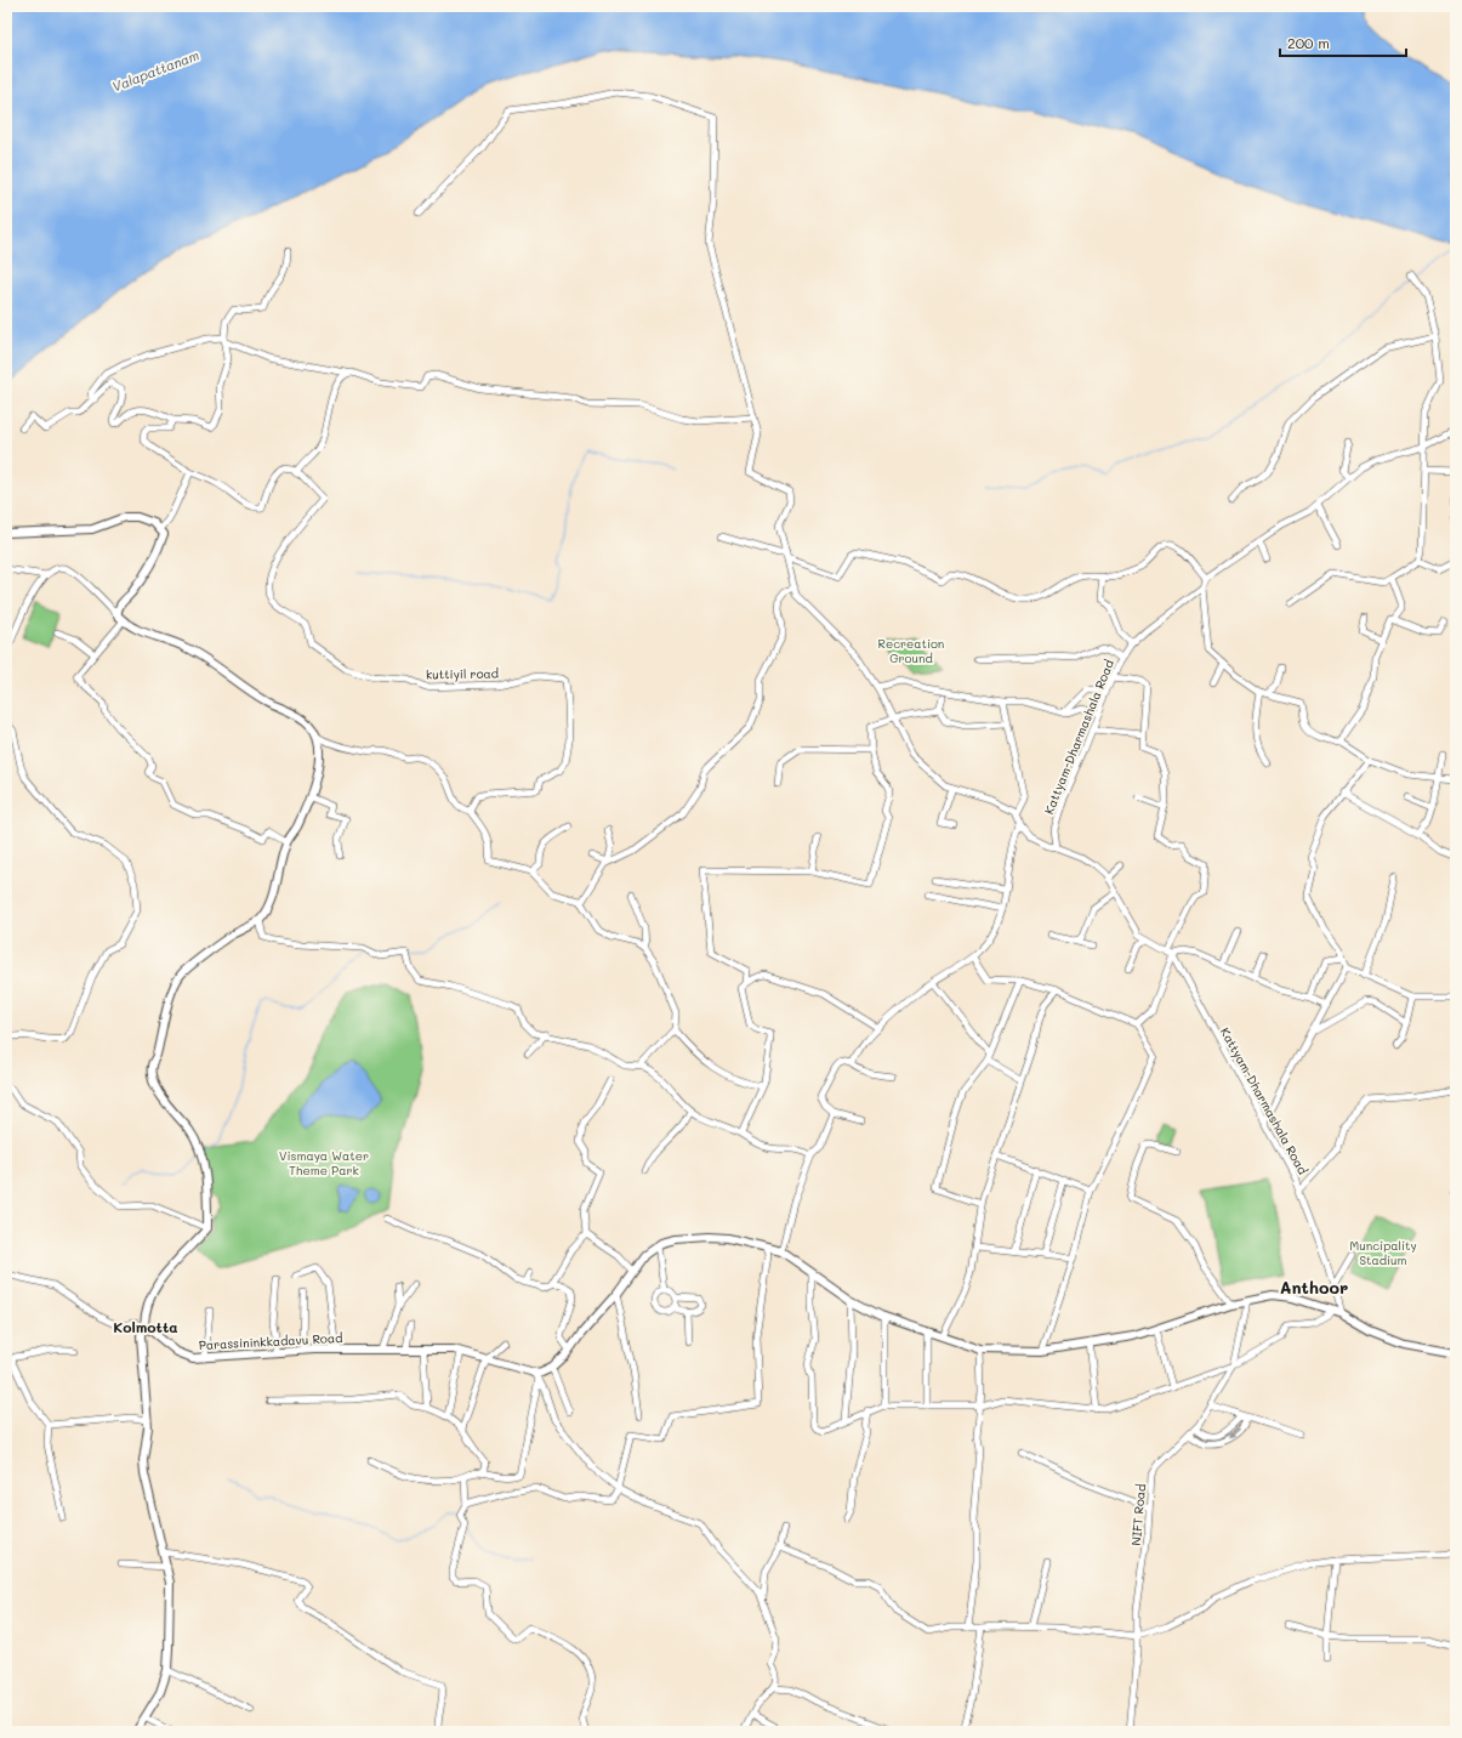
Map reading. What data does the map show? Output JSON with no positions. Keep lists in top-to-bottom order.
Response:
{
  "streets": {
    "main road": ["Parassininkkadavu Road"],
    "street": ["kuttiyil road", "Kattyam-Dharmashala Road", "NIFT Road"]
  },
  "districts": ["Anthoor", "Kolmotta"],
  "water": ["Valapattanam"],
  "parks": ["Recreation Ground", "Vismaya Water Theme Park", "Muncipality Stadium"],
  "scale_bar": "200 m"
}
